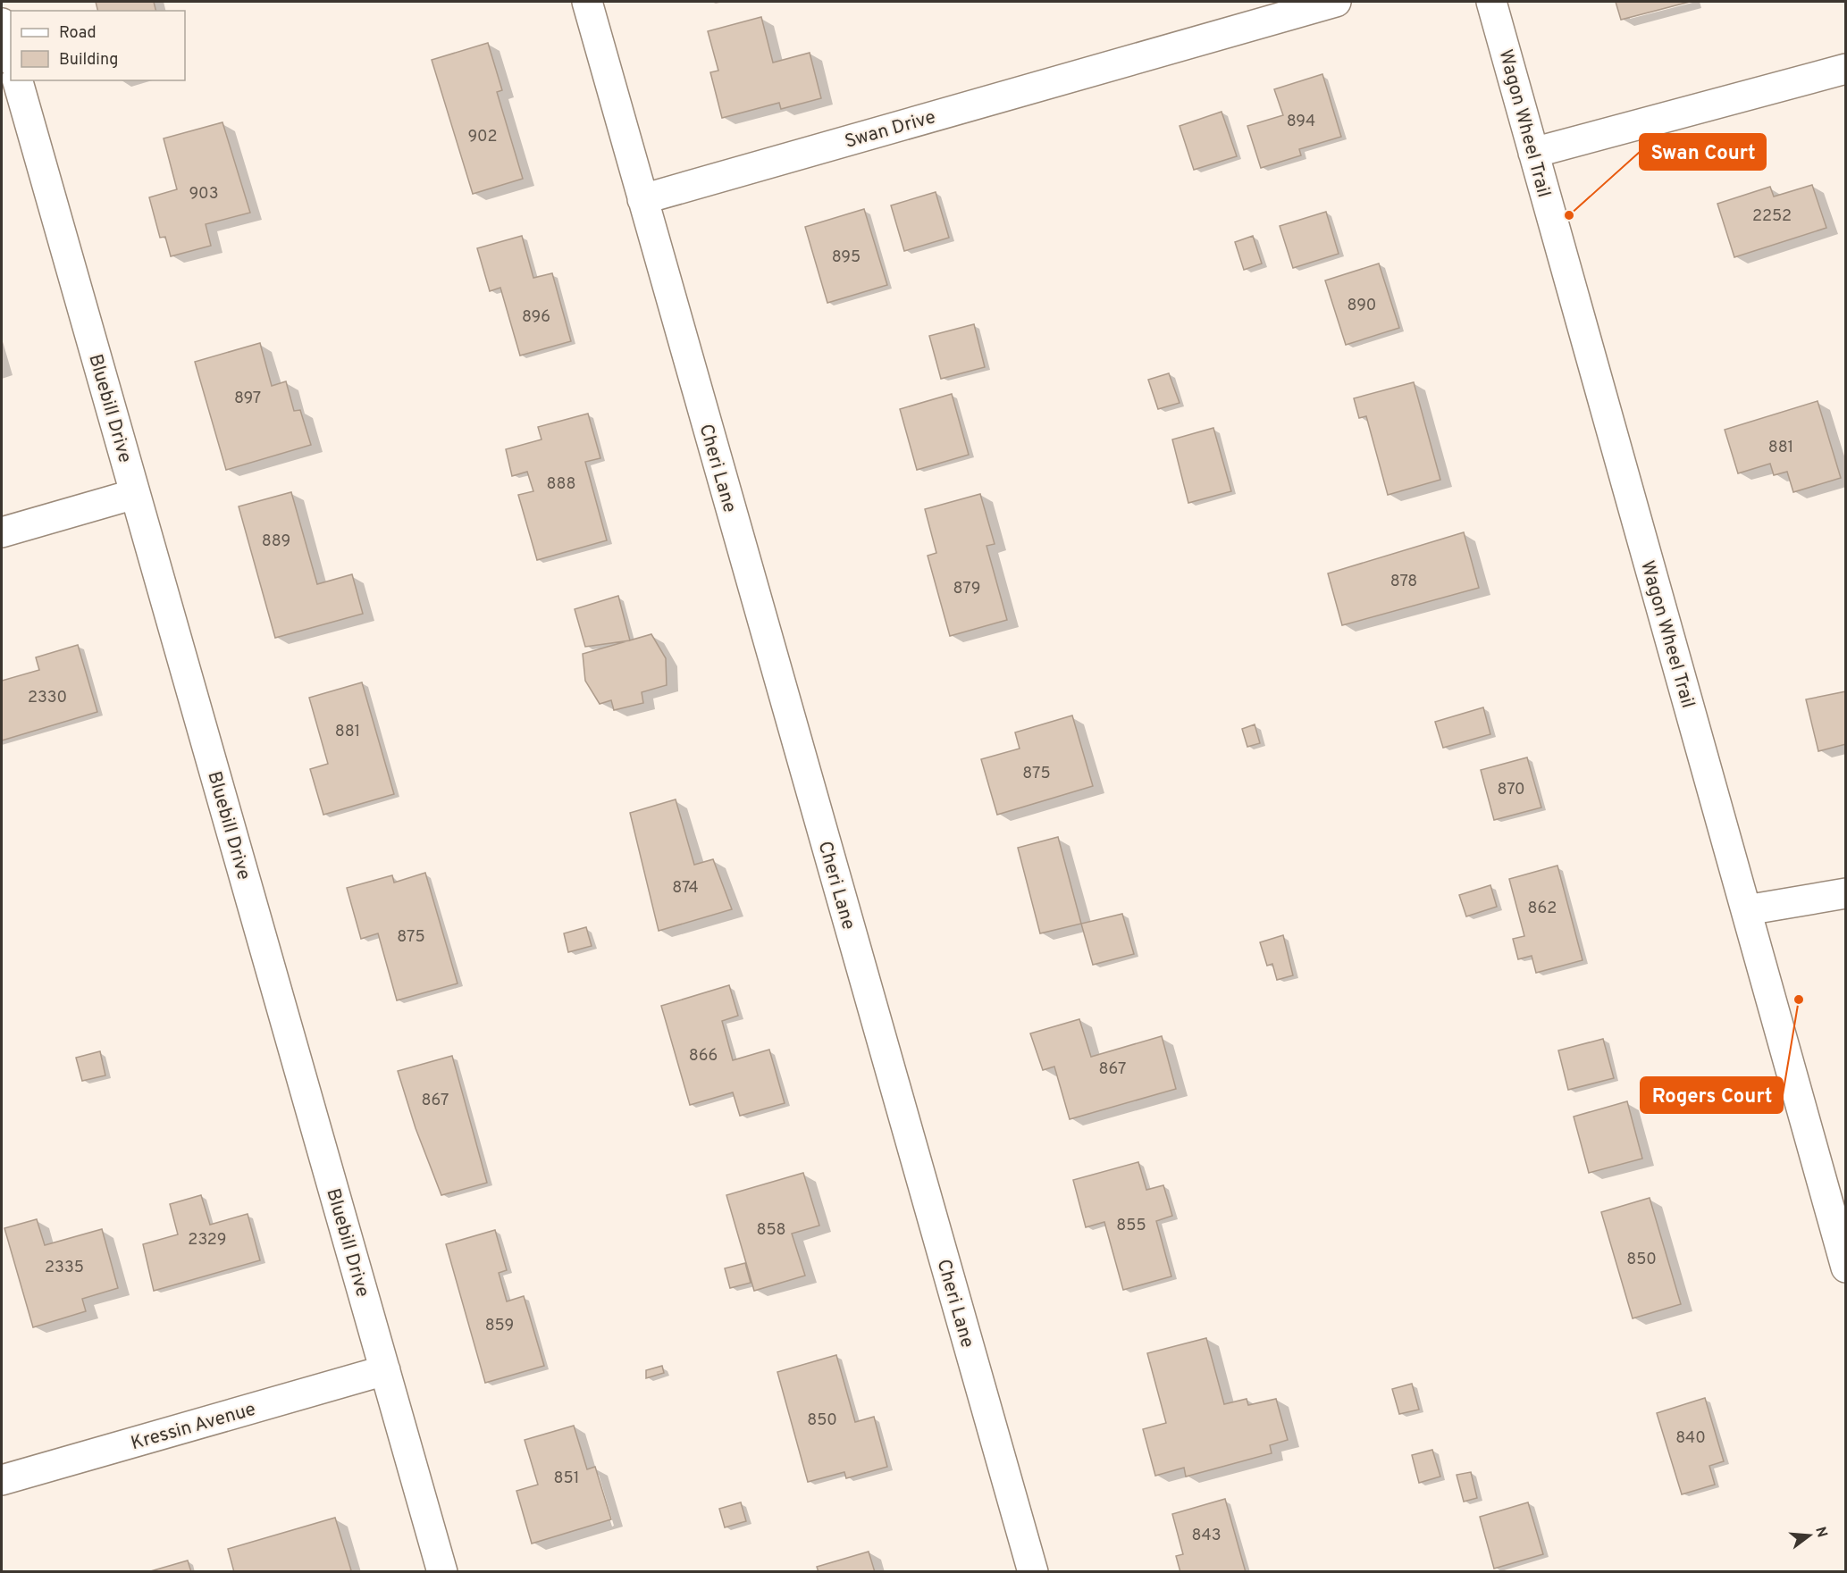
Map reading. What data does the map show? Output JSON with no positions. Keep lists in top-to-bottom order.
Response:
{
  "streets": {
    "street": [
      "Wagon Wheel Trail",
      "Swan Drive",
      "Bluebill Drive",
      "Cheri Lane",
      "Kressin Avenue"
    ]
  },
  "crossings": [
    ["Swan Drive", "Cheri Lane"],
    ["Bluebill Drive", "Kressin Avenue"]
  ],
  "places": ["Swan Court", "Rogers Court"],
  "house_numbers": [
    "894",
    "902",
    "903",
    "2252",
    "895",
    "890",
    "896",
    "897",
    "881",
    "888",
    "889",
    "878",
    "879",
    "2330",
    "881",
    "875",
    "870",
    "874",
    "862",
    "875",
    "866",
    "867",
    "867",
    "855",
    "858",
    "2329",
    "850",
    "2335",
    "859",
    "850",
    "840",
    "851",
    "843"
  ],
  "legend": ["Road", "Building"],
  "north": "right"
}
